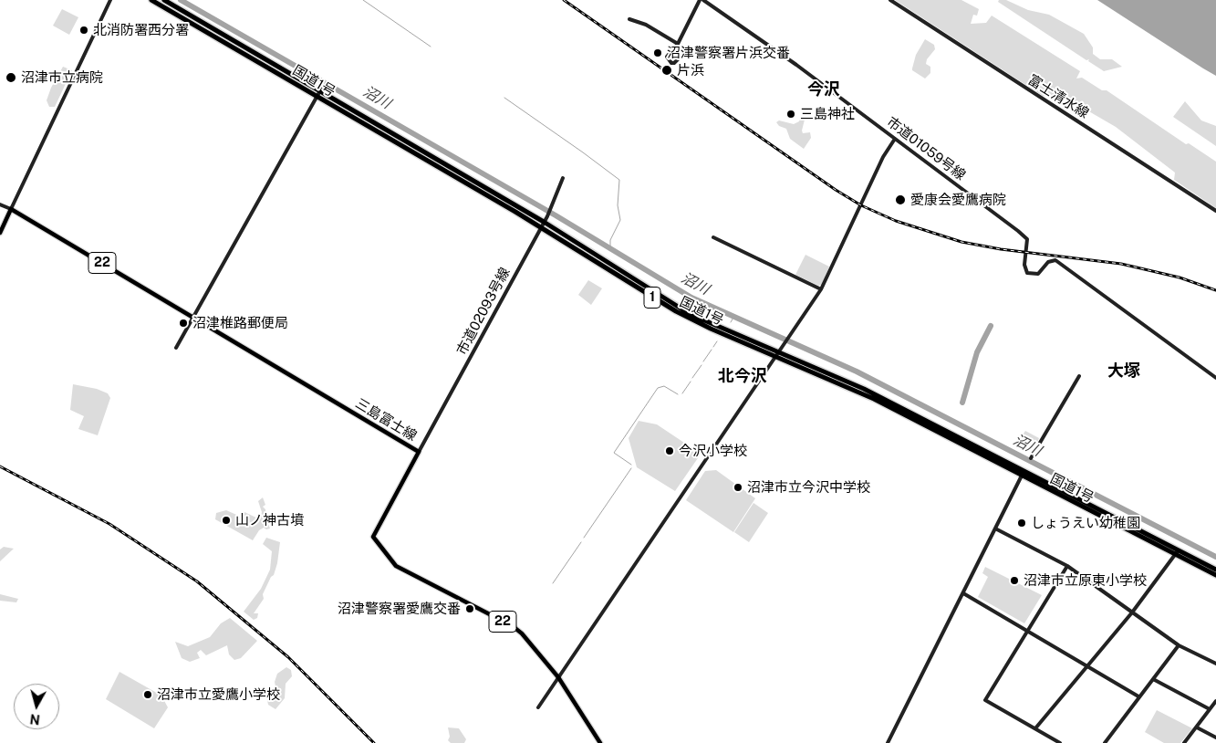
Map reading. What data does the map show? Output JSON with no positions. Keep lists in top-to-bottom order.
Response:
{
  "streets": {
    "highway": ["国道1号", "1"],
    "main road": ["22", "三島富士線"],
    "street": ["富士清水線", "市道01059号線", "市道02093号線"]
  },
  "crossings": [
    ["国道1号", "市道02093号線"],
    ["市道02093号線", "三島富士線"]
  ],
  "districts": ["今沢", "大塚", "北今沢"],
  "water": ["沼川"],
  "places": [
    "北消防署西分署",
    "沼津警察署片浜交番",
    "片浜",
    "沼津市立病院",
    "三島神社",
    "愛康会愛鷹病院",
    "沼津椎路郵便局",
    "今沢小学校",
    "沼津市立今沢中学校",
    "山ノ神古墳",
    "しょうえい幼稚園",
    "沼津市立原東小学校",
    "沼津警察署愛鷹交番",
    "沼津市立愛鷹小学校"
  ],
  "north": "bottom"
}
